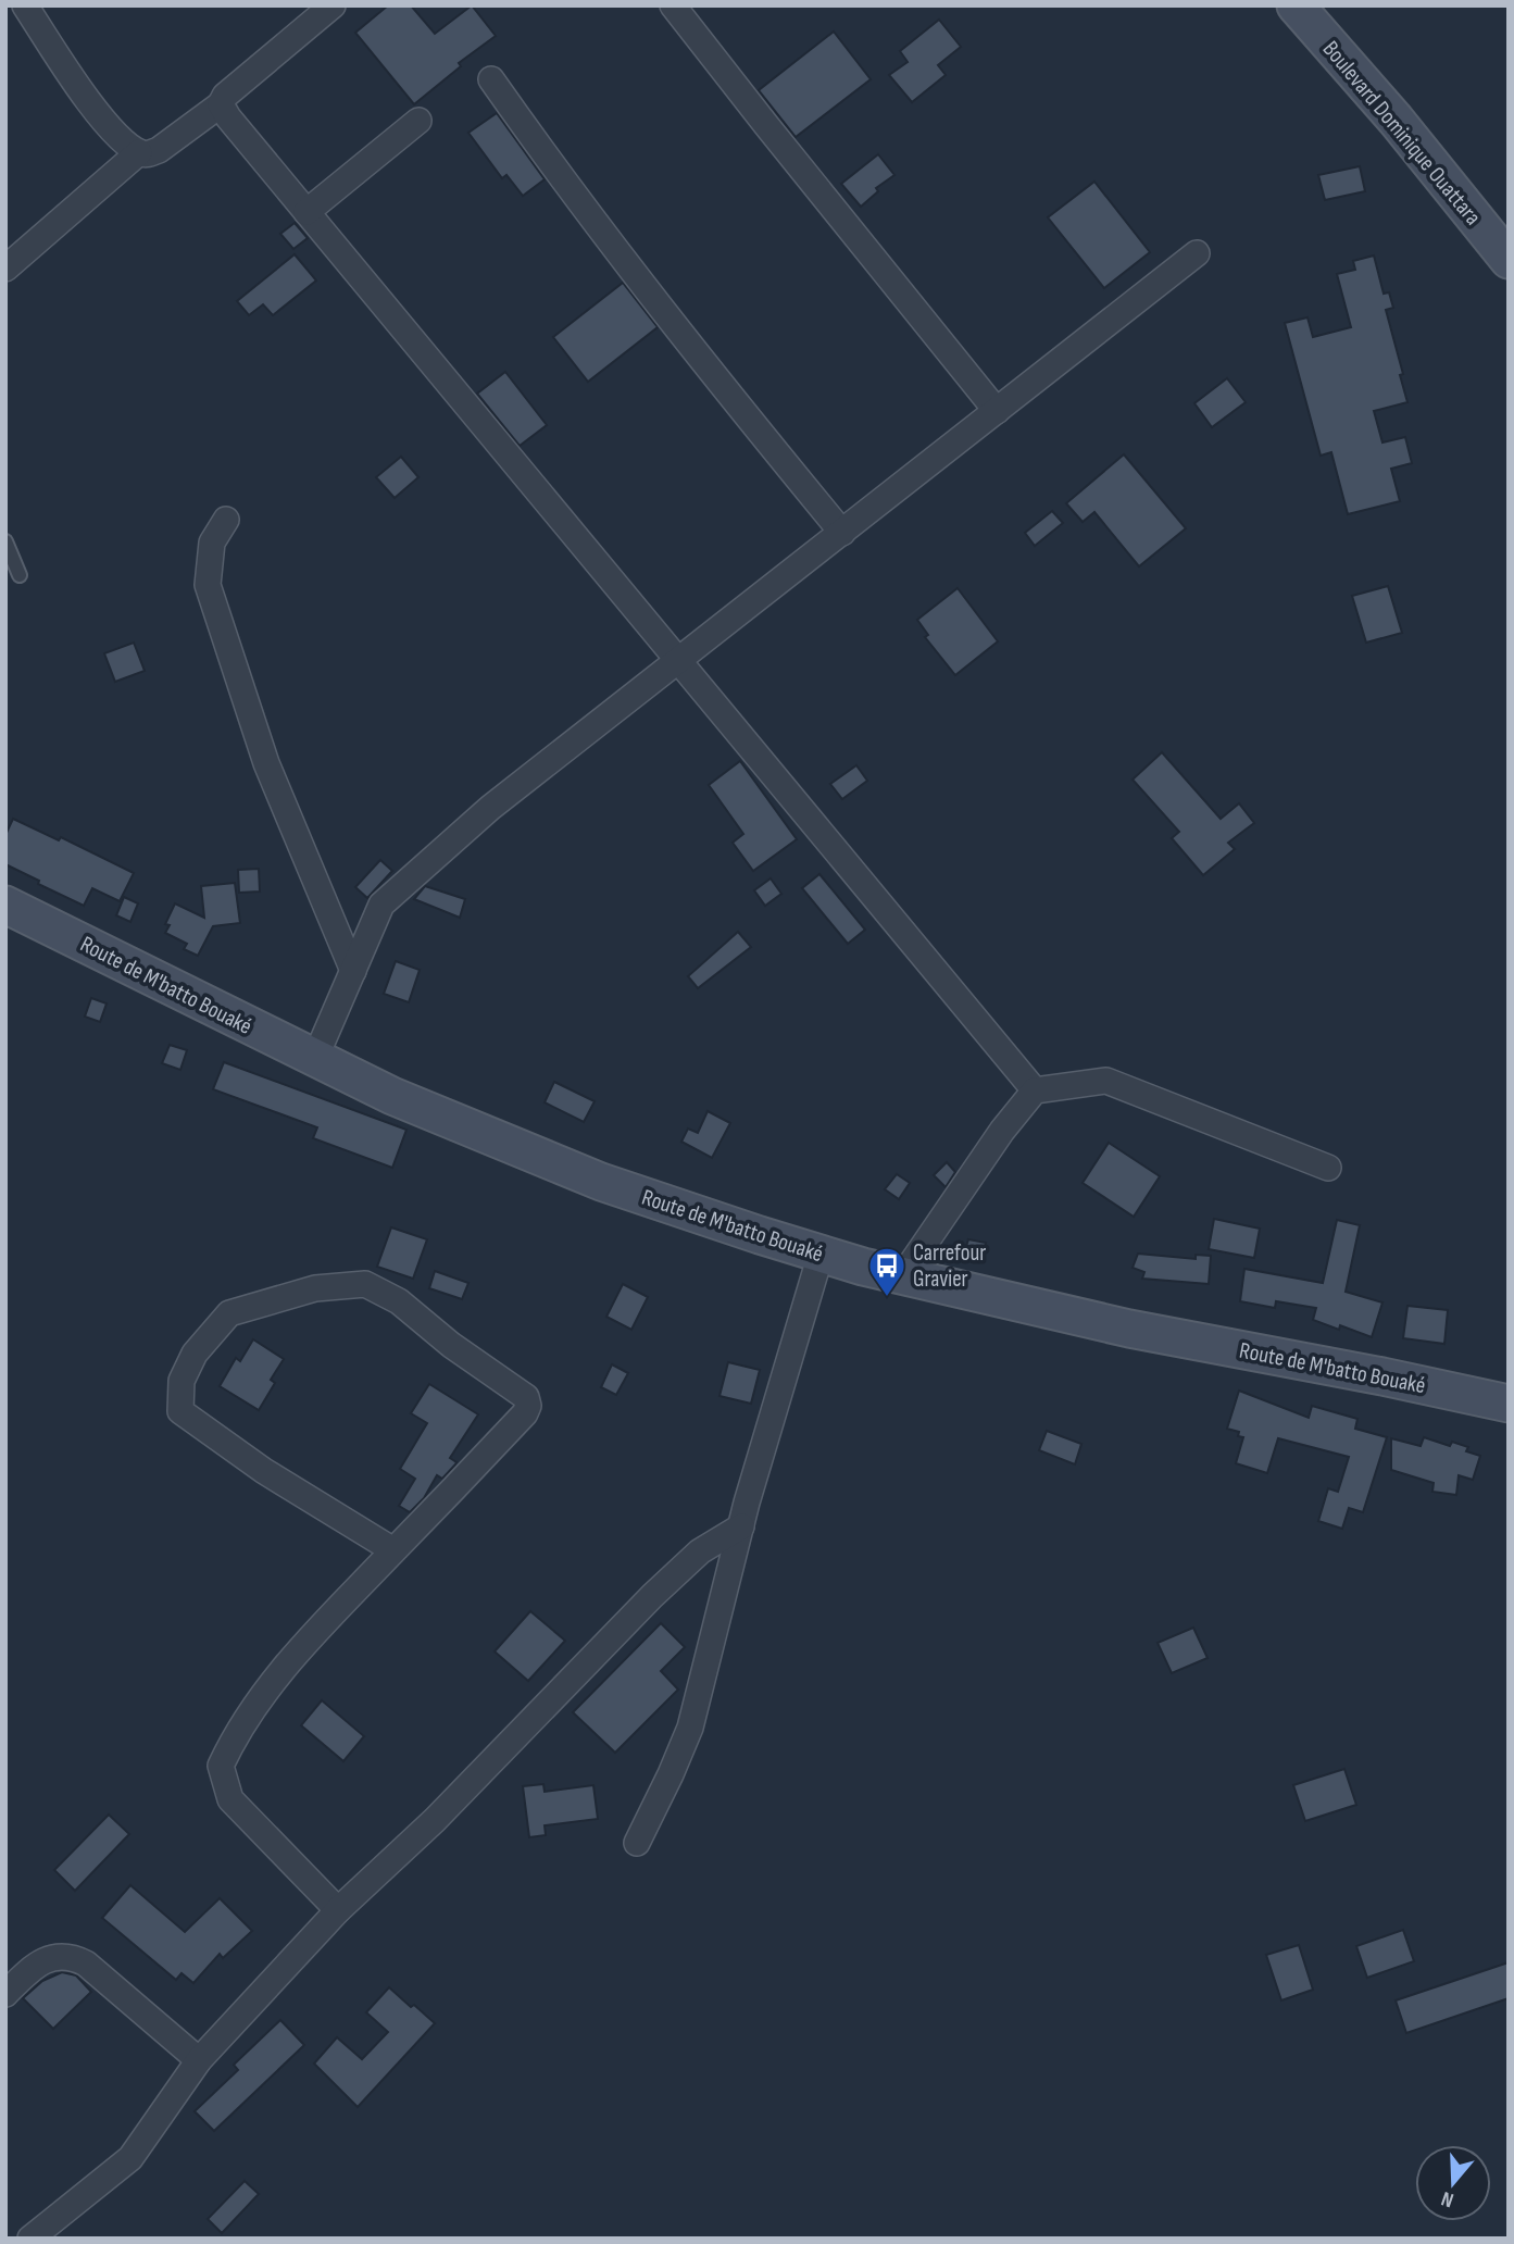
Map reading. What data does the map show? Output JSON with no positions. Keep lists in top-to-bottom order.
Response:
{
  "streets": {
    "street": ["Boulevard Dominique Ouattara", "Route de M'batto Bouaké"]
  },
  "places": {
    "bus stop": ["Carrefour Gravier"]
  },
  "north": "bottom"
}
